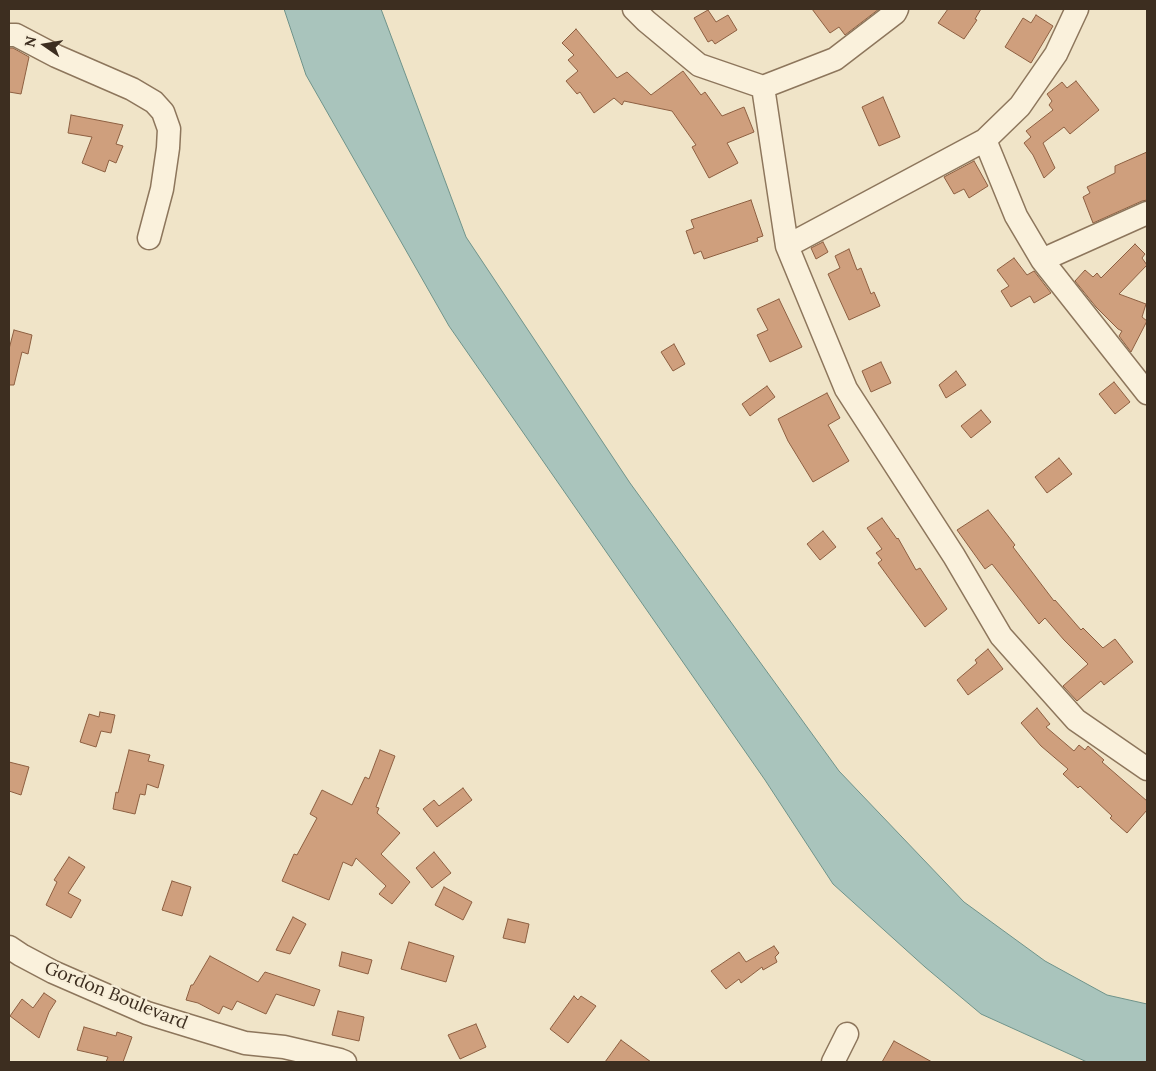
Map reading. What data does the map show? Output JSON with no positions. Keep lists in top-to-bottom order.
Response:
{
  "streets": {
    "street": ["Gordon Boulevard"]
  },
  "north": "left"
}
